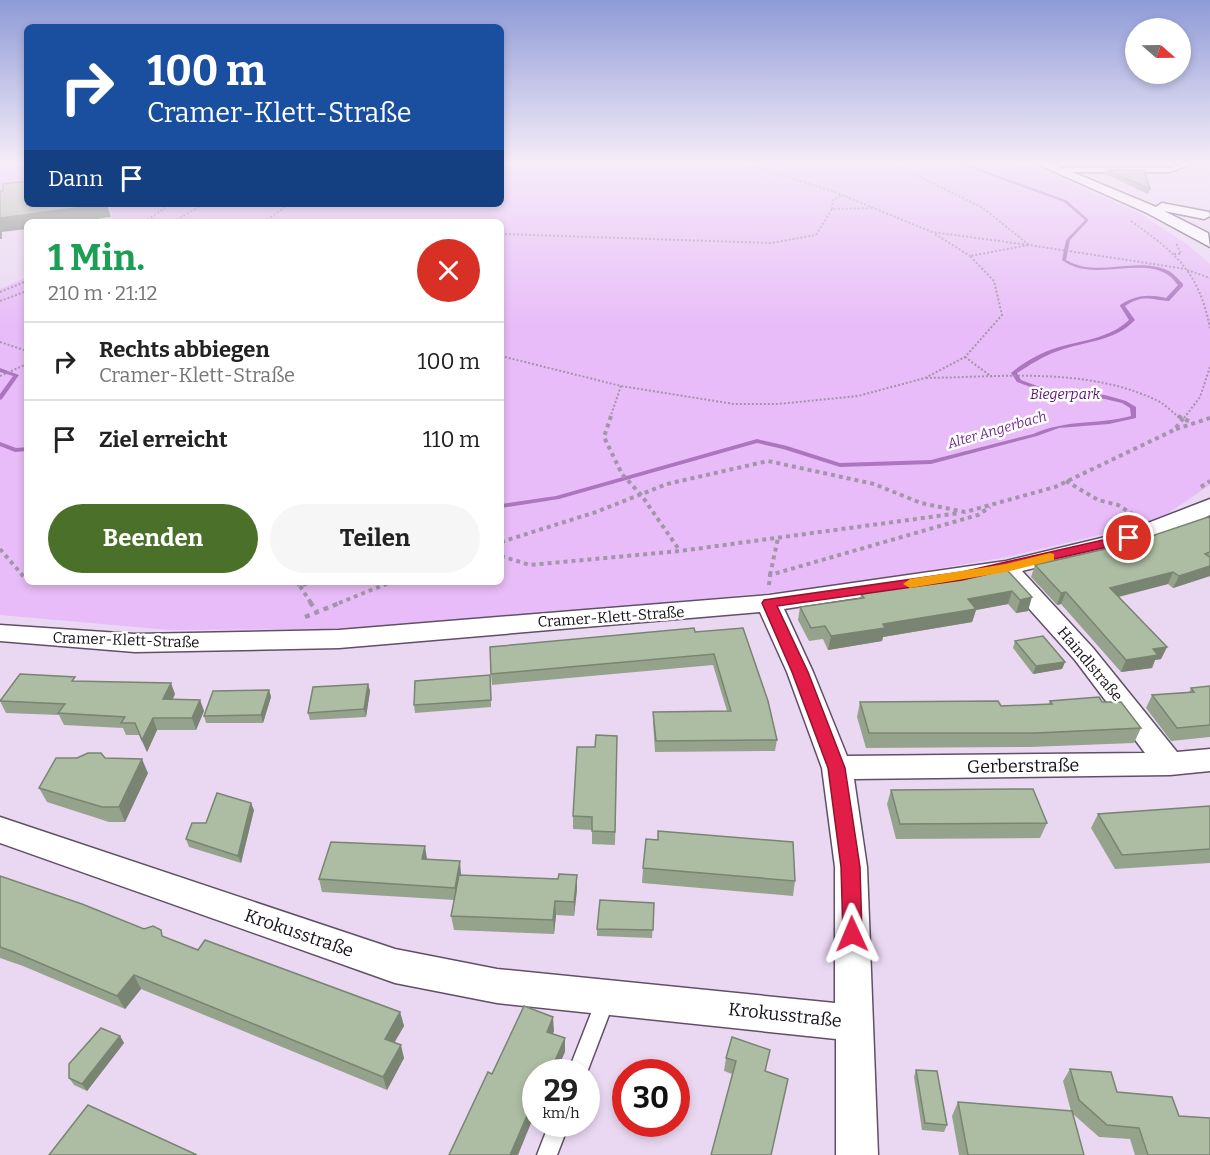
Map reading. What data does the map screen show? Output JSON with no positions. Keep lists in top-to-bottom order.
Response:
{
  "streets": {
    "street": [
      "Cramer-Klett-Straße",
      "Haindlstraße",
      "Gerberstraße",
      "Krokusstraße"
    ]
  },
  "crossings": [
    ["Cramer-Klett-Straße", "Haindlstraße"],
    ["Haindlstraße", "Gerberstraße"]
  ],
  "water": ["Alter Angerbach"],
  "parks": ["Biegerpark"],
  "north": "right",
  "page": {
    "turn": ["100 m", "Cramer-Klett-Straße"],
    "then": "Dann",
    "heading": ["1 Min.", "210 m · 21:12"],
    "list": [
      {
        "name": "Rechts abbiegen",
        "note": "Cramer-Klett-Straße",
        "value": "100 m"
      },
      {
        "name": "Ziel erreicht",
        "value": "110 m"
      }
    ],
    "buttons": ["Beenden", "Teilen"],
    "speed": "29 km/h",
    "limit": "30"
  }
}
